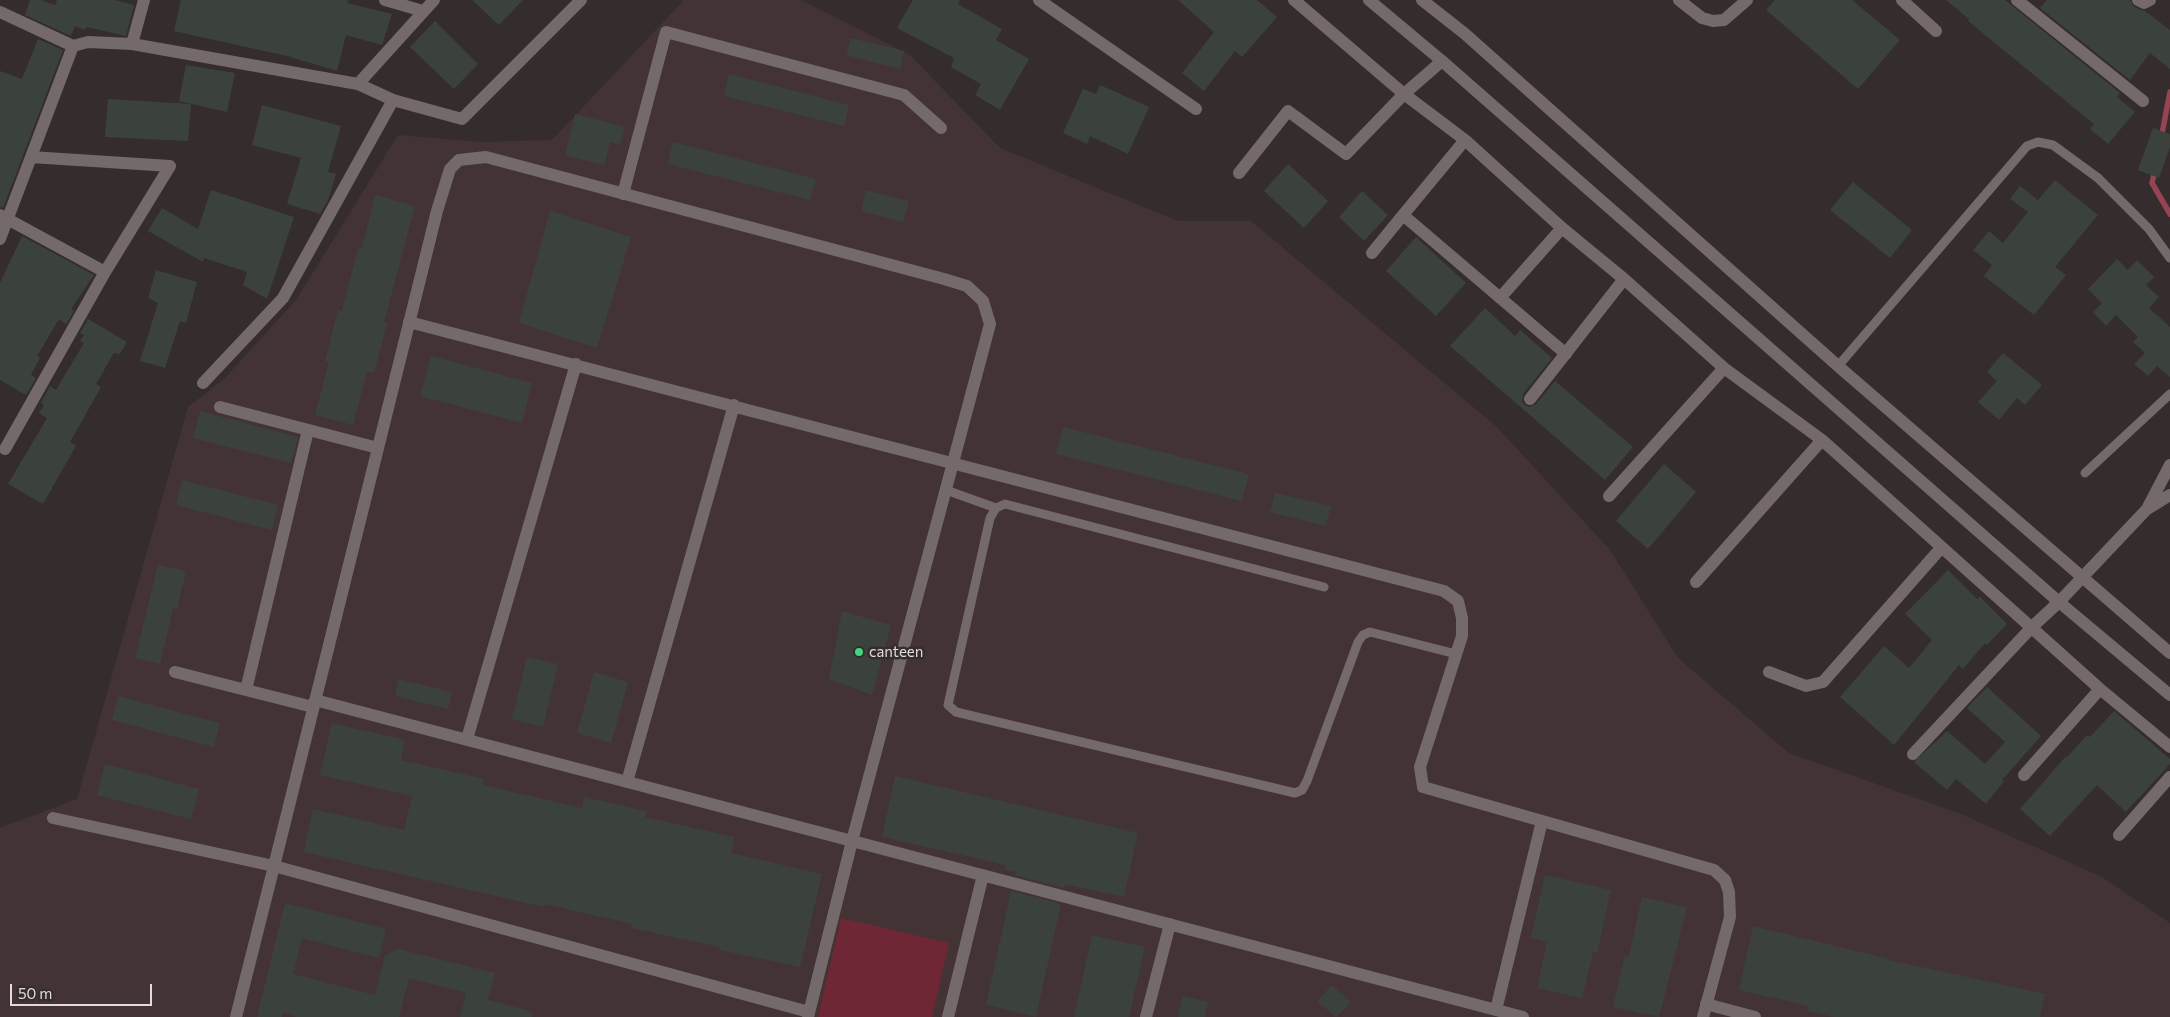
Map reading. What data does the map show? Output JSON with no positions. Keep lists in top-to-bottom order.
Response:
{
  "places": ["canteen"],
  "scale_bar": "50 m"
}
